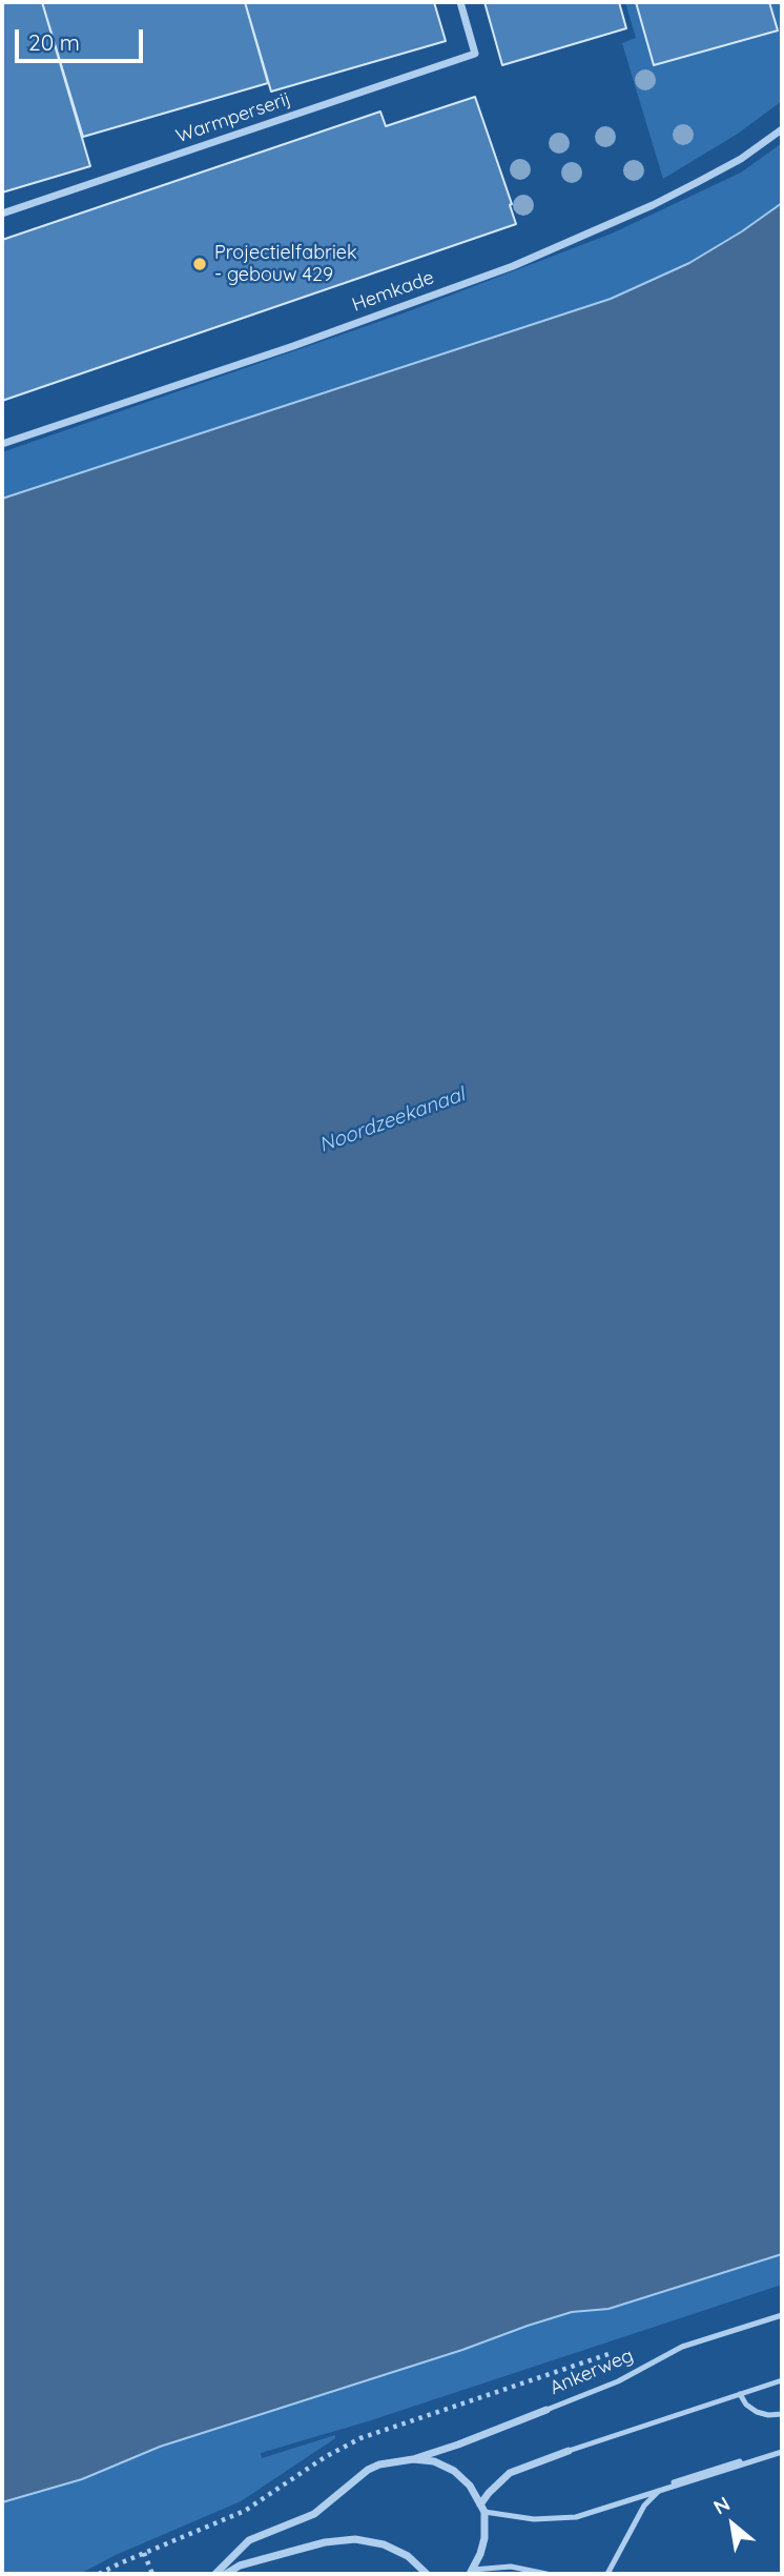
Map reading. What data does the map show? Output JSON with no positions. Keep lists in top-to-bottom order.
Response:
{
  "streets": {
    "street": ["Warmperserij", "Hemkade", "Ankerweg"]
  },
  "water": ["Noordzeekanaal"],
  "places": ["Projectielfabriek - gebouw 429"],
  "scale_bar": "20 m",
  "north": "top left"
}
